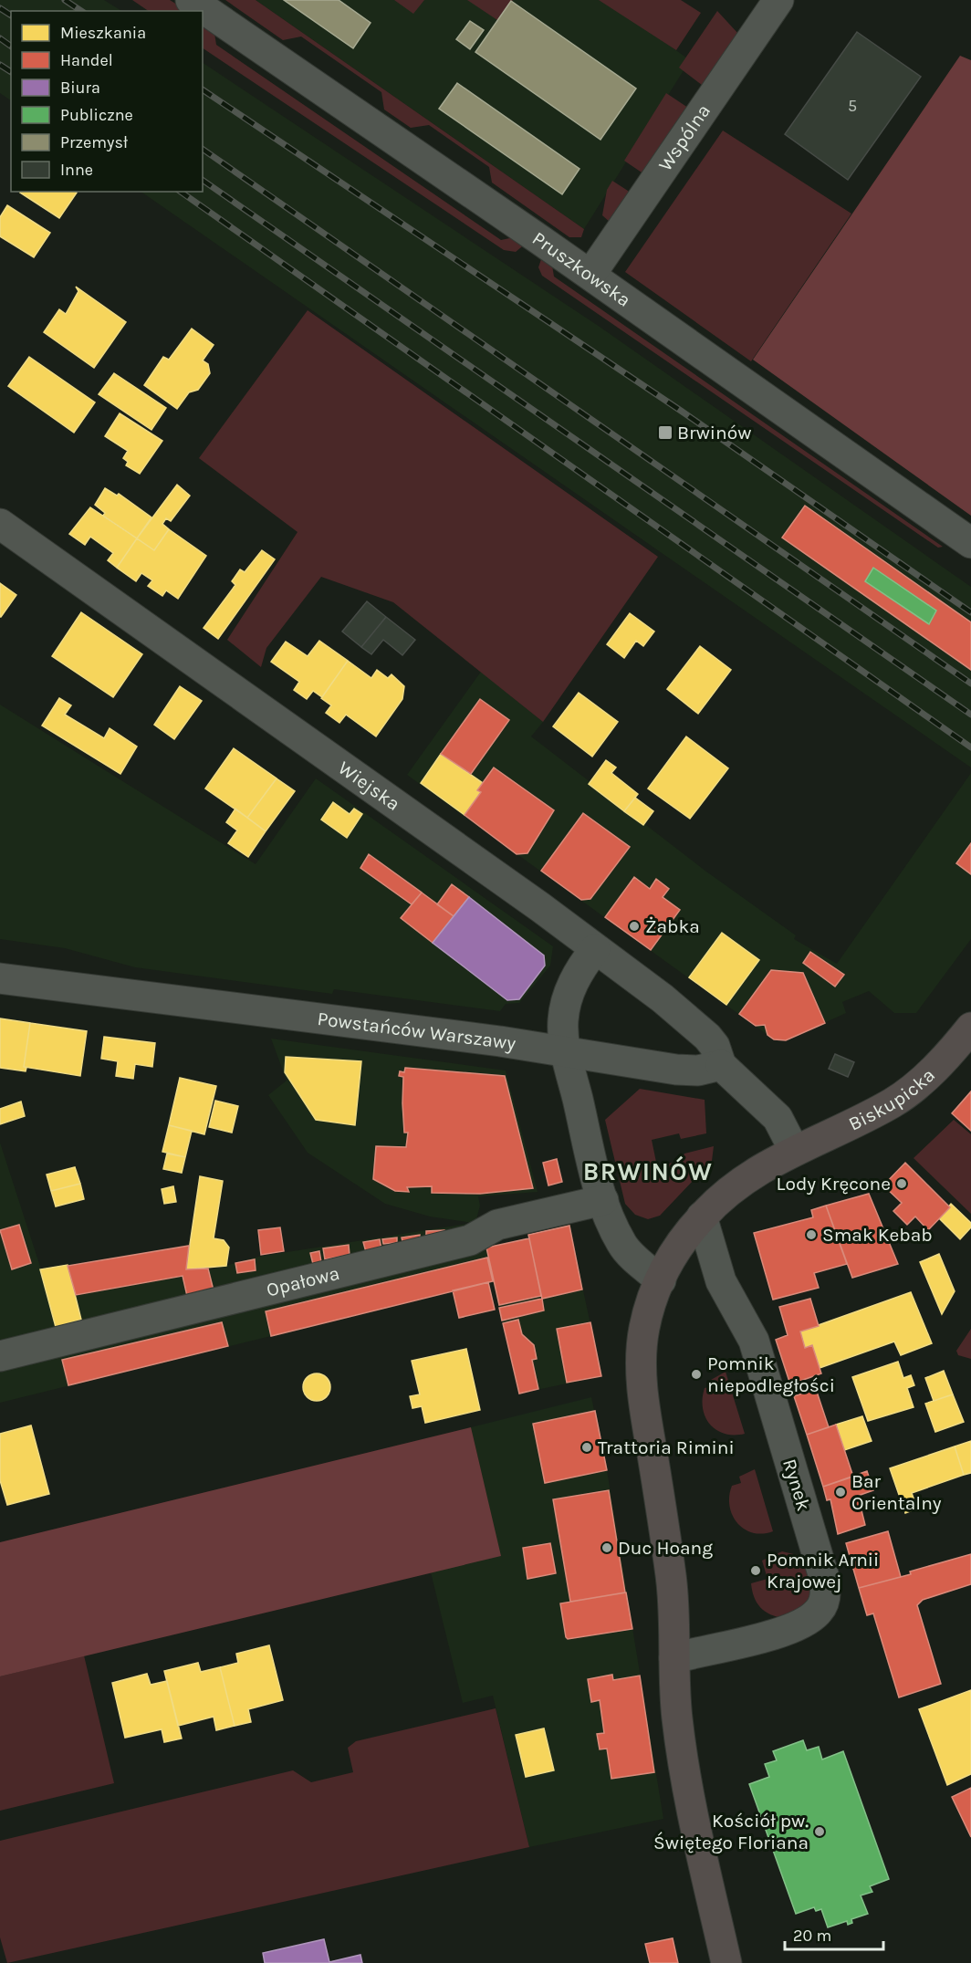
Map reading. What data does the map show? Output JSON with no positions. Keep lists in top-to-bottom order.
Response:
{
  "streets": {
    "main road": ["Biskupicka"],
    "street": [
      "Wspólna",
      "Pruszkowska",
      "Wiejska",
      "Powstańców Warszawy",
      "Opałowa",
      "Rynek"
    ]
  },
  "crossings": [
    ["Wspólna", "Pruszkowska"],
    ["Wiejska", "Powstańców Warszawy"]
  ],
  "districts": ["BRWINÓW"],
  "places": {
    "transit": ["Brwinów"],
    "other": [
      "Żabka",
      "Lody Kręcone",
      "Smak Kebab",
      "Pomnik niepodległości",
      "Trattoria Rimini",
      "Bar Orientalny",
      "Duc Hoang",
      "Pomnik Arnii Krajowej",
      "Kościół pw. Świętego Floriana"
    ]
  },
  "house_numbers": ["5"],
  "legend": [
    "Mieszkania",
    "Handel",
    "Biura",
    "Publiczne",
    "Przemysł",
    "Inne"
  ],
  "scale_bar": "20 m"
}
